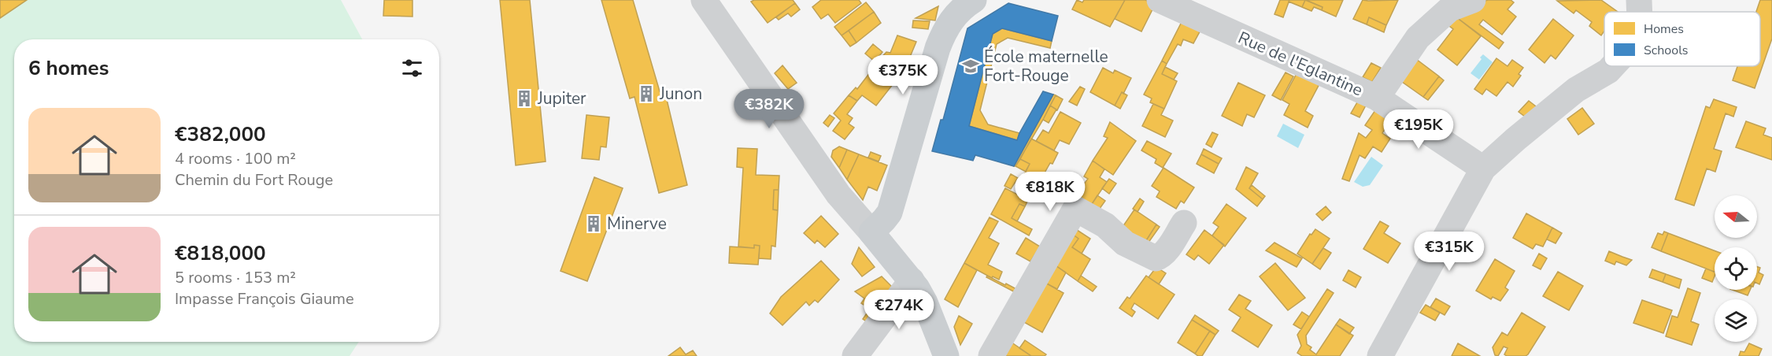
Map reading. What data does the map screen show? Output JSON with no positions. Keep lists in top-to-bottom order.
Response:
{
  "streets": {
    "street": ["Rue de l'Eglantine"]
  },
  "places": {
    "school or university": ["École maternelle Fort-Rouge"],
    "building": ["Junon", "Jupiter", "Minerve"]
  },
  "legend": ["Homes", "Schools"],
  "north": "left",
  "page": {
    "heading": "6 homes",
    "price": [
      "€375K",
      "€382K",
      "€195K",
      "€818K",
      "€315K",
      "€274K"
    ],
    "list": [
      {
        "name": "€382,000",
        "note": "4 rooms · 100 m² · Chemin du Fort Rouge"
      },
      {
        "name": "€818,000",
        "note": "5 rooms · 153 m² · Impasse François Giaume"
      }
    ]
  }
}
